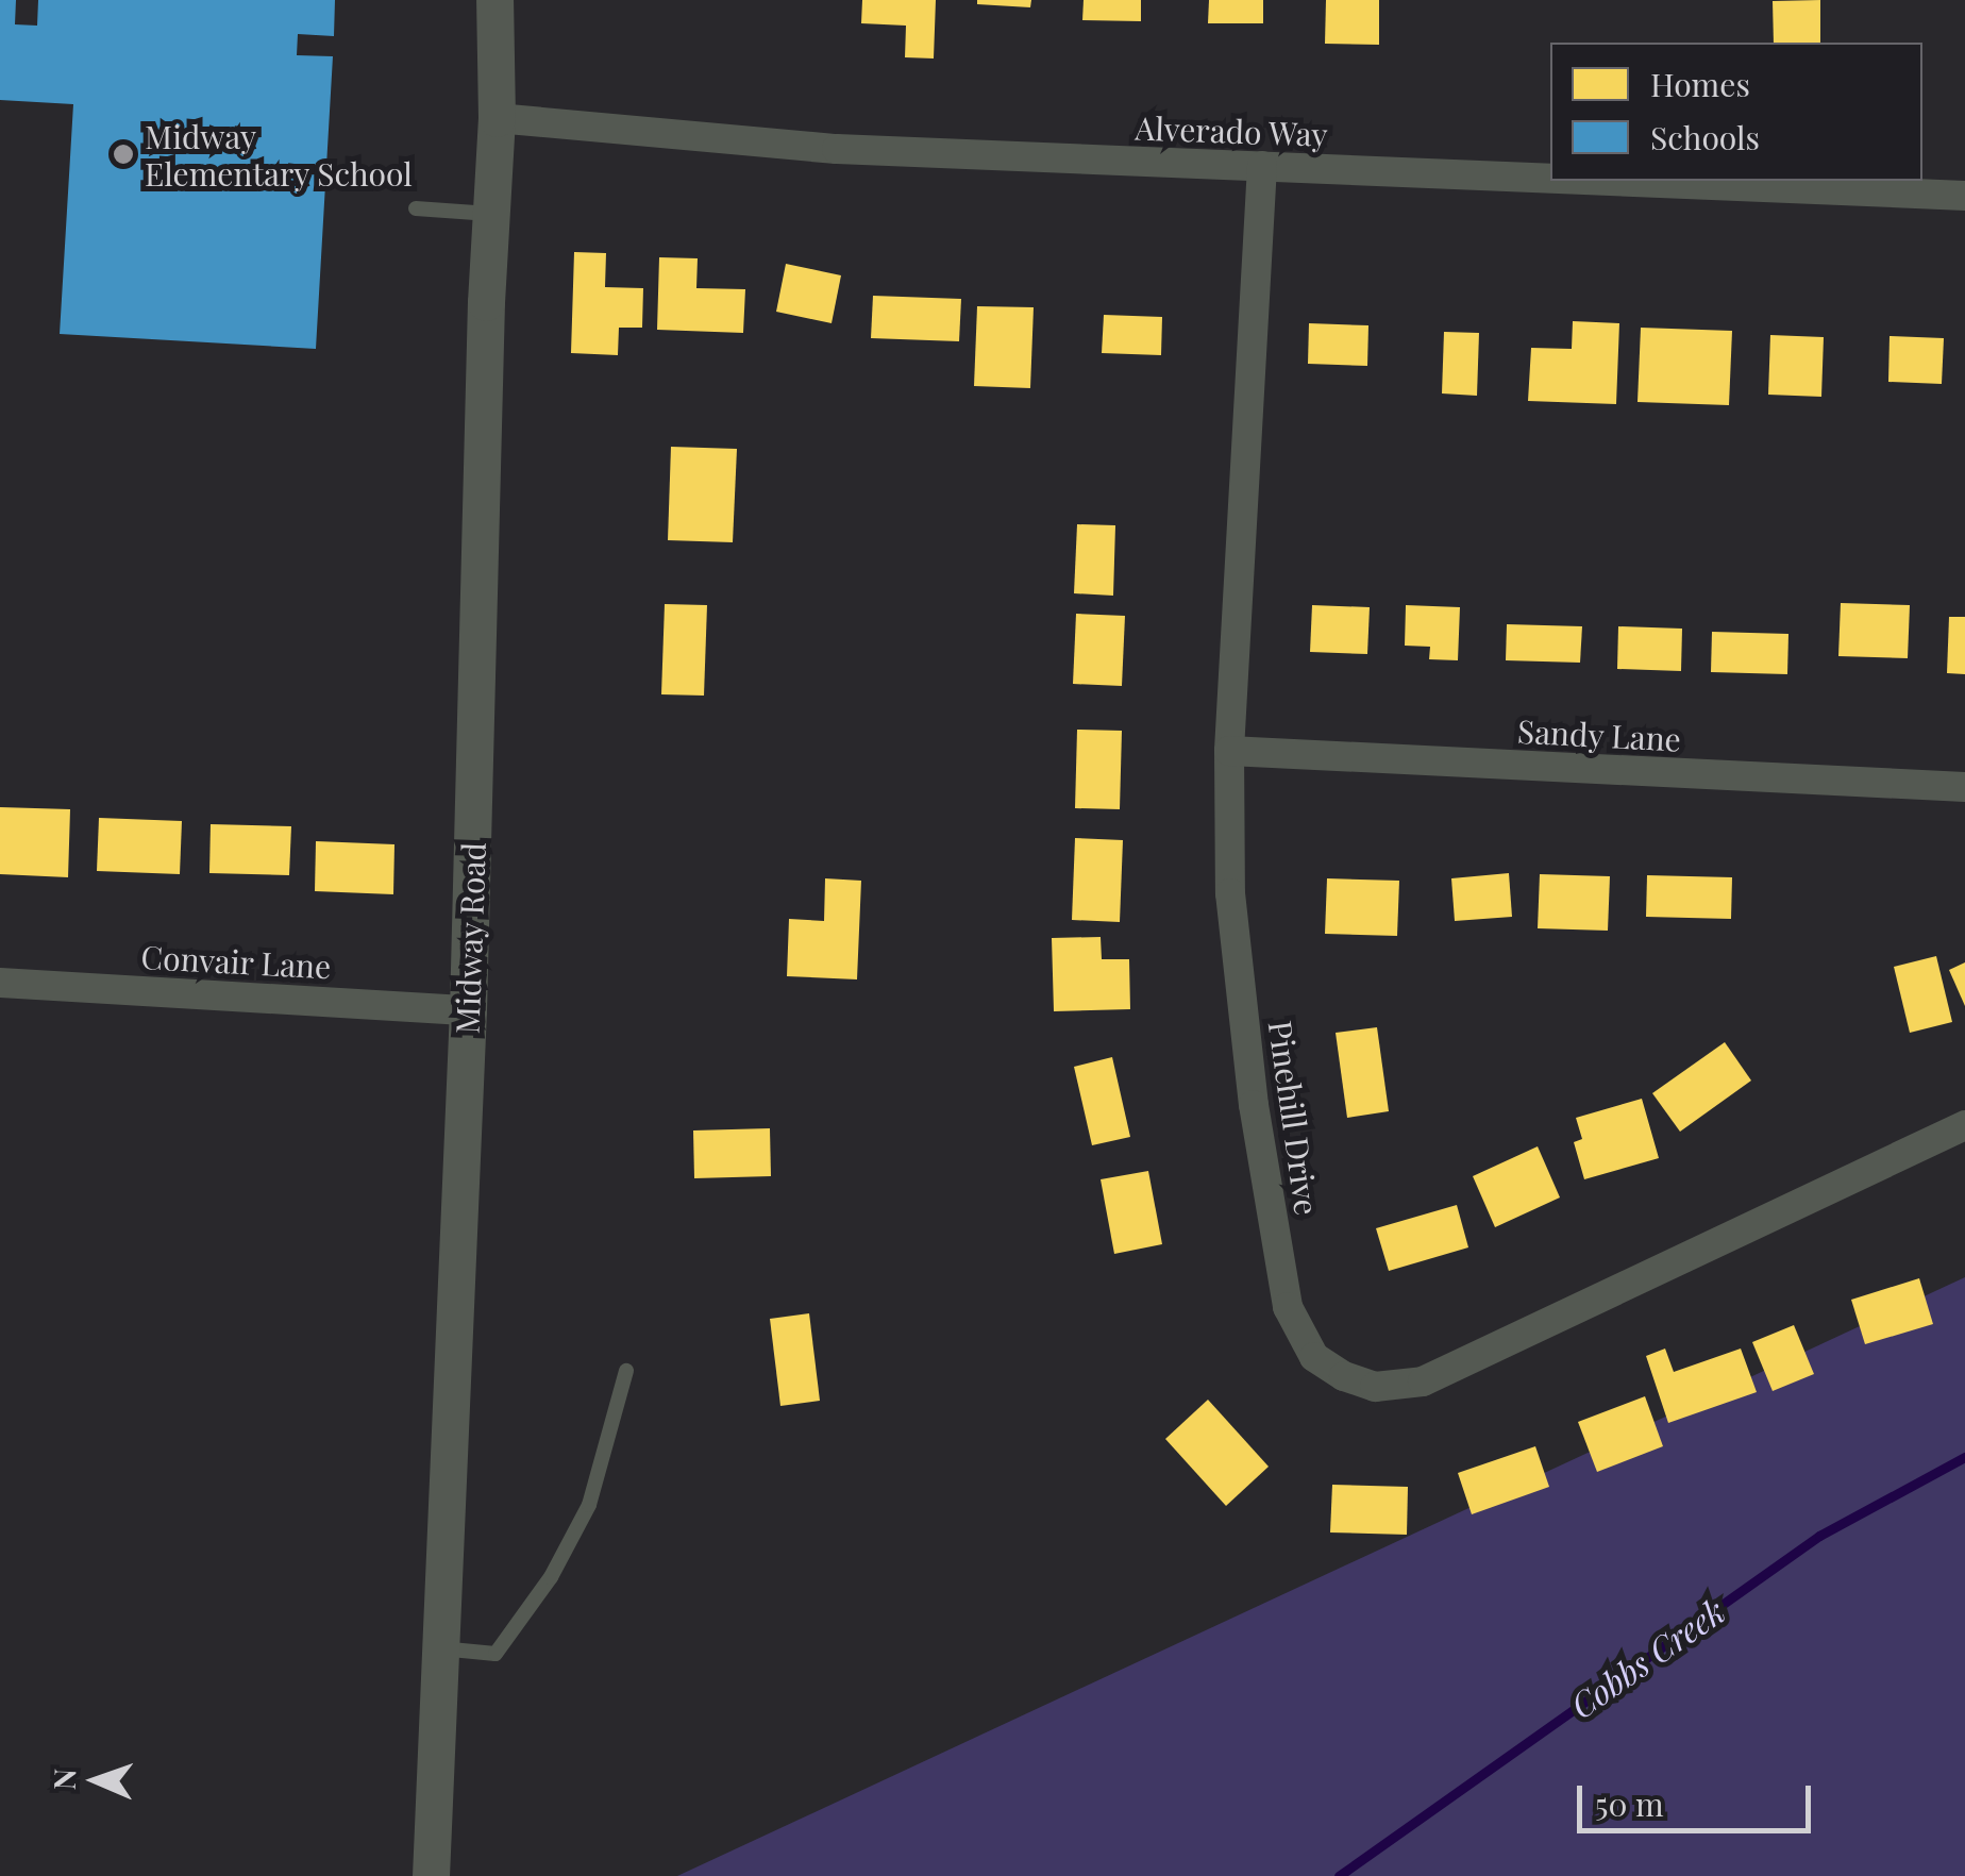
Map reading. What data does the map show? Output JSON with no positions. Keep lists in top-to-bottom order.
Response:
{
  "streets": {
    "street": [
      "Alverado Way",
      "Sandy Lane",
      "Midway Road",
      "Convair Lane",
      "Pinehill Drive"
    ]
  },
  "crossings": [
    ["Alverado Way", "Midway Road"],
    ["Alverado Way", "Pinehill Drive"],
    ["Sandy Lane", "Pinehill Drive"],
    ["Midway Road", "Convair Lane"]
  ],
  "water": ["Cobbs Creek"],
  "places": ["Midway Elementary School"],
  "legend": ["Homes", "Schools"],
  "scale_bar": "50 m",
  "north": "left"
}
